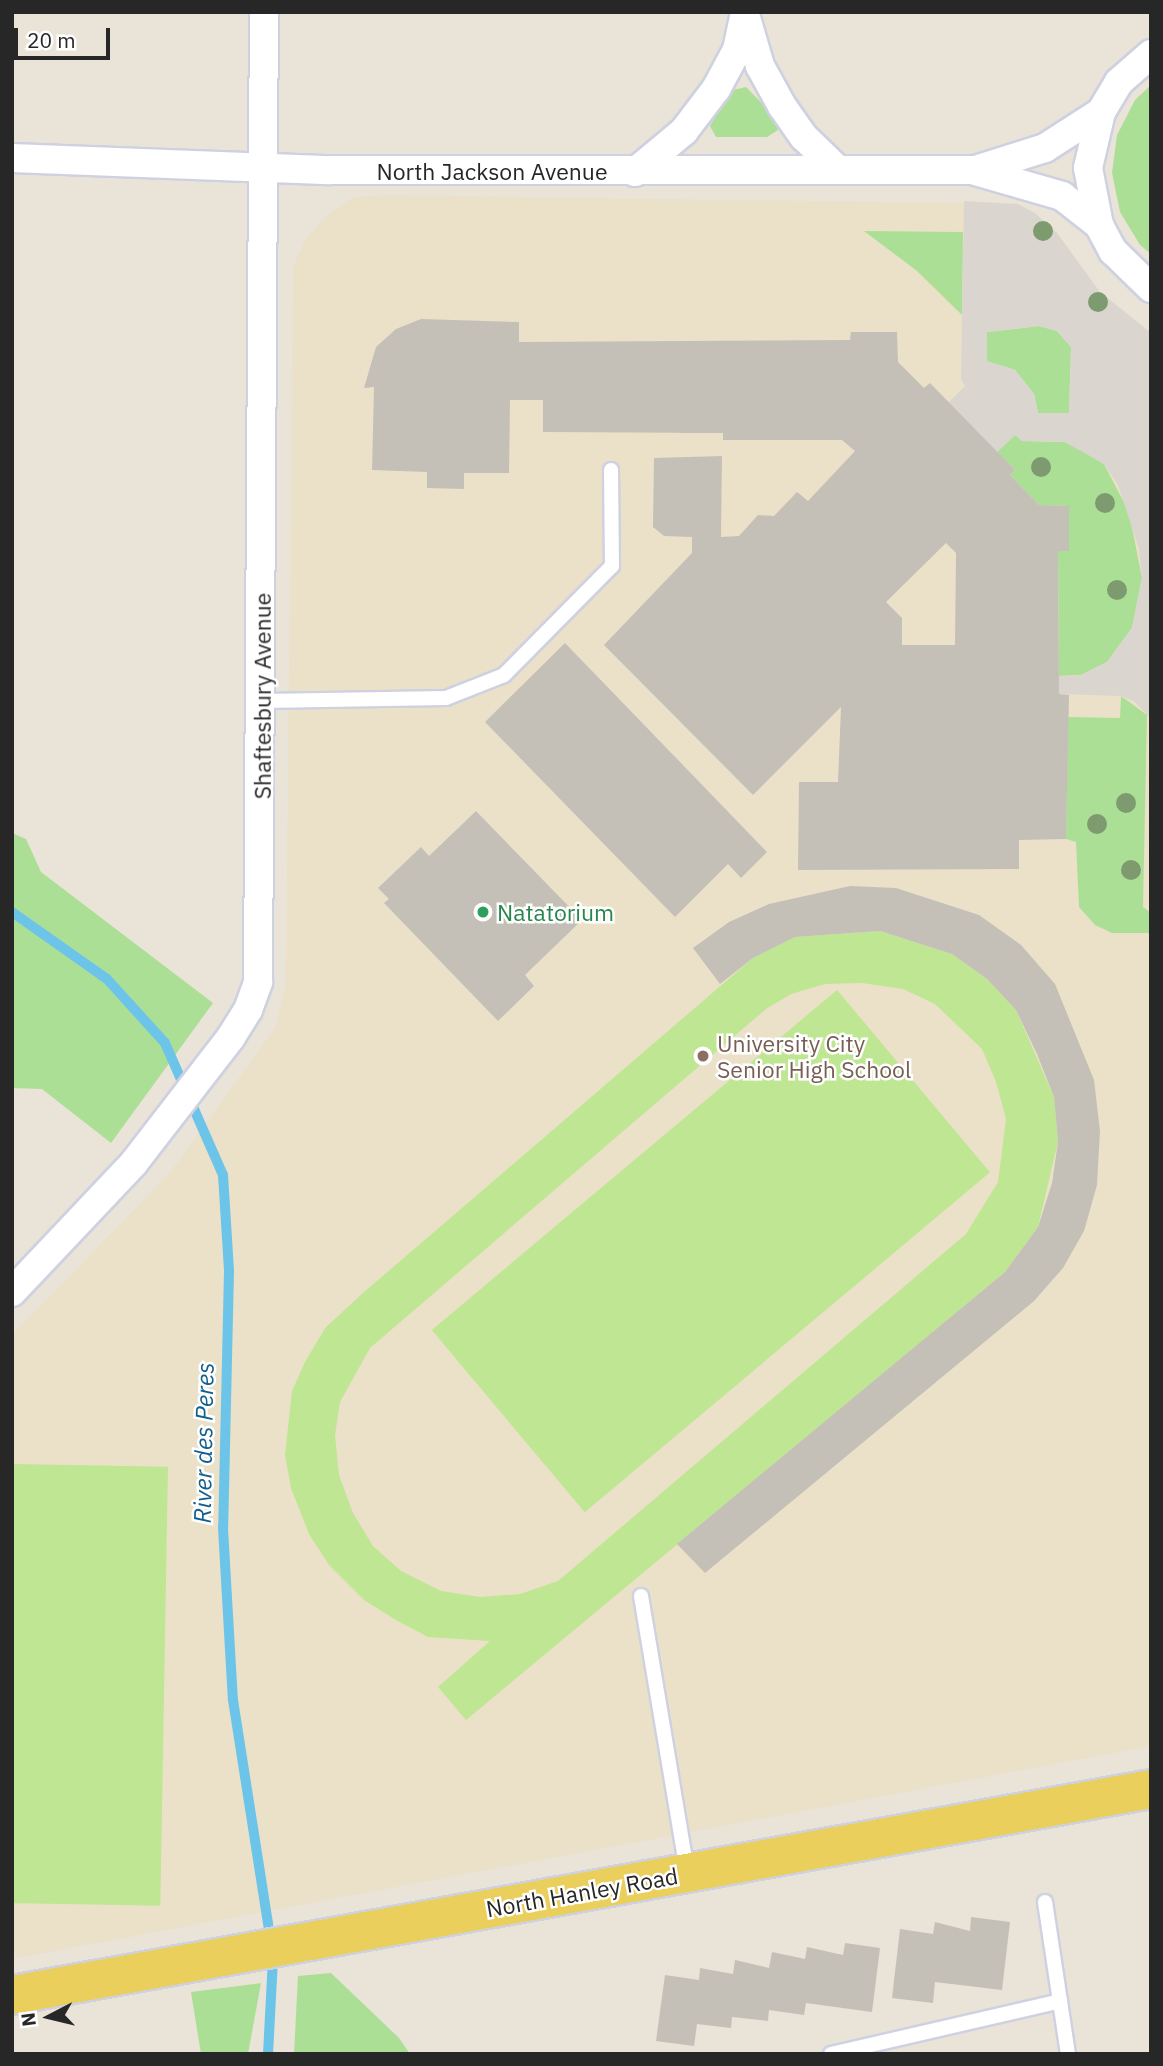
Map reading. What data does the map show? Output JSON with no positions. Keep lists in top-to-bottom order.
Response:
{
  "streets": {
    "main road": ["North Hanley Road"],
    "street": ["North Jackson Avenue", "Shaftesbury Avenue"]
  },
  "crossings": [
    ["North Jackson Avenue", "Shaftesbury Avenue"]
  ],
  "water": ["River des Peres"],
  "places": ["Natatorium", "University City Senior High School"],
  "scale_bar": "20 m",
  "north": "left"
}
